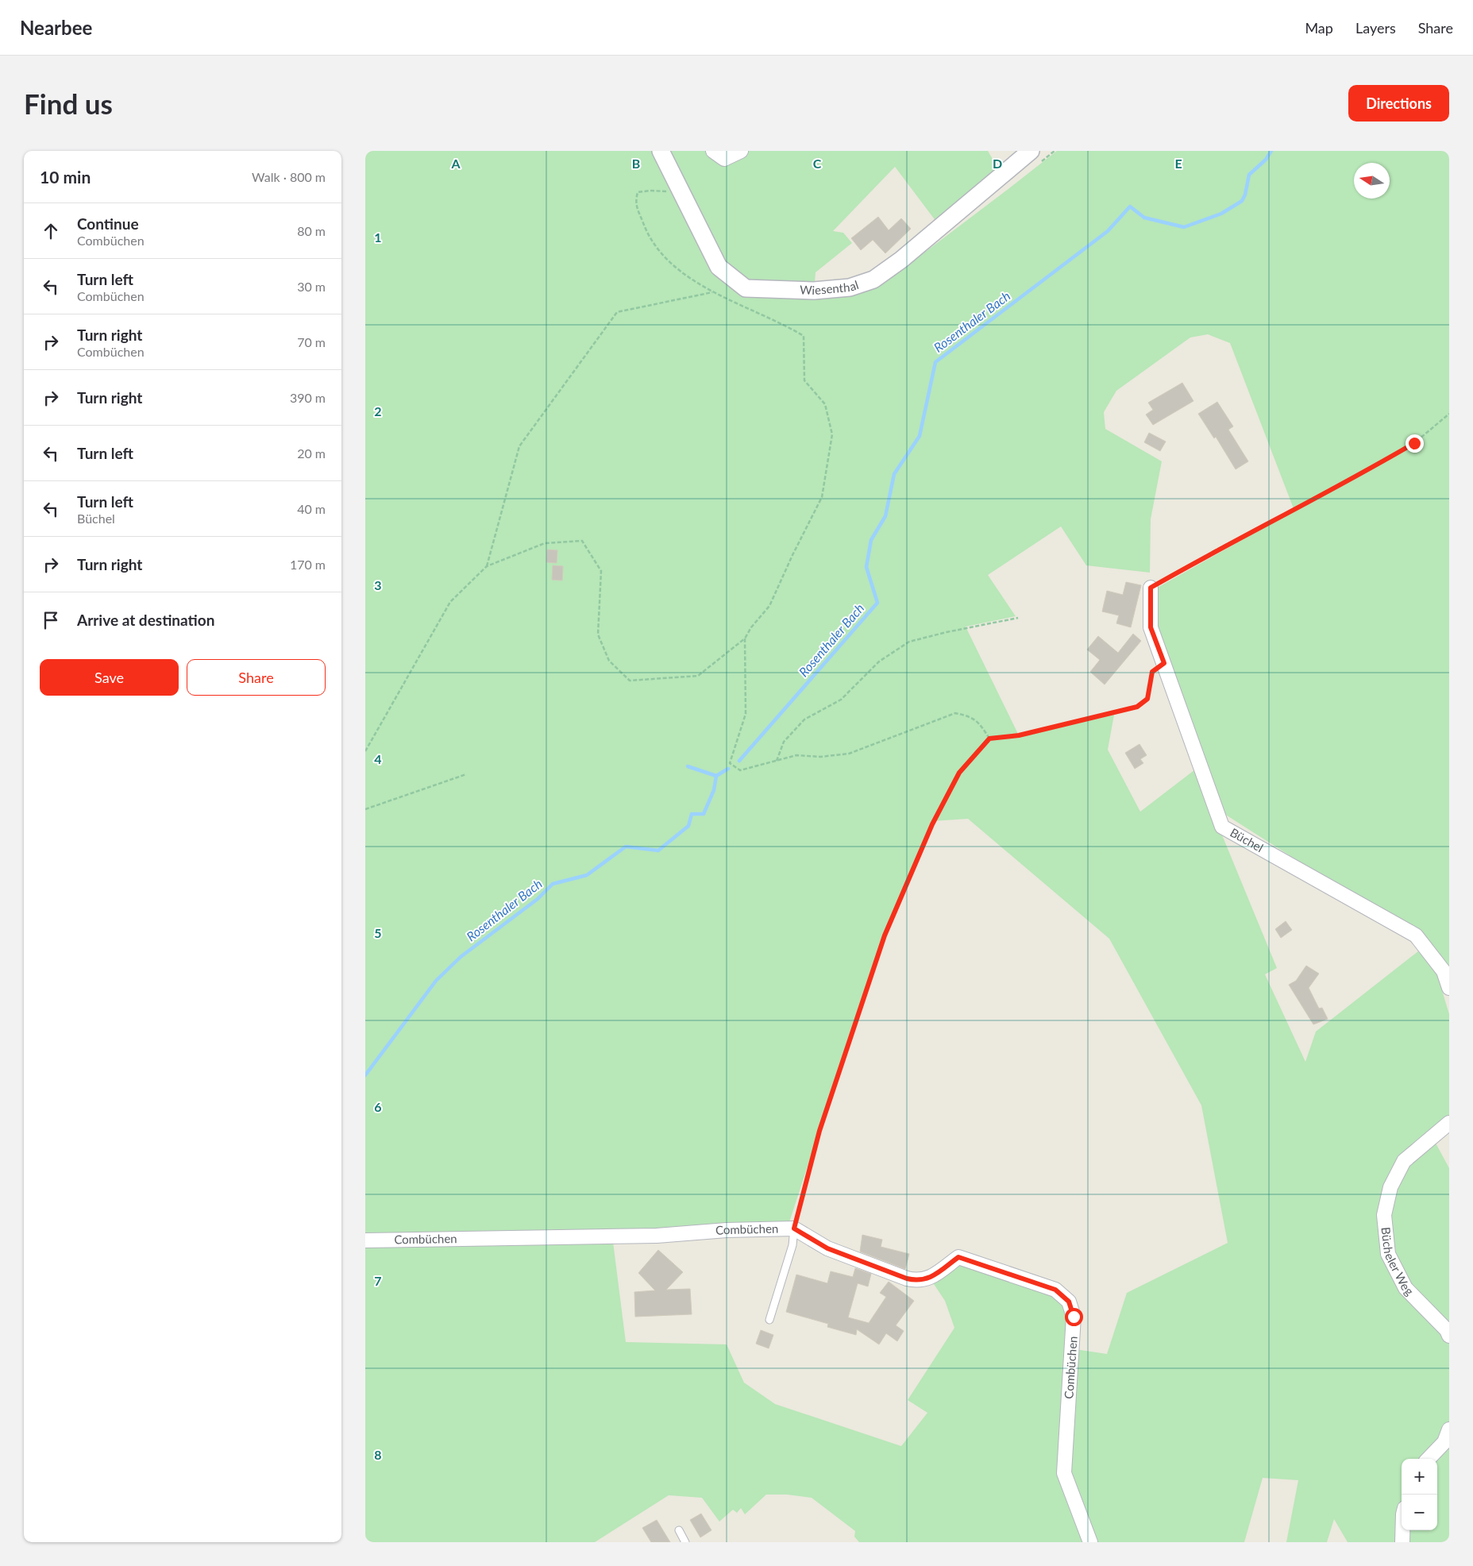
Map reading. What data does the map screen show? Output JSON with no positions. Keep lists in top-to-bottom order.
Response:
{
  "streets": {
    "street": [
      "Wiesenthal",
      "Büchel",
      "Combüchen",
      "Bücheler Weg"
    ]
  },
  "water": ["Rosenthaler Bach"],
  "north": "left",
  "page": {
    "header": "Nearbee",
    "nav": ["Map", "Layers", "Share"],
    "buttons": [
      "Directions",
      ["Save", "Share"]
    ],
    "title": "Find us",
    "heading": ["10 min", "Walk · 800 m"],
    "list": [
      ["Continue", "Combüchen", "80 m"],
      ["Turn left", "Combüchen", "30 m"],
      ["Turn right", "Combüchen", "70 m"],
      ["Turn right", "390 m"],
      ["Turn left", "20 m"],
      ["Turn left", "Büchel", "40 m"],
      ["Turn right", "170 m"],
      "Arrive at destination"
    ],
    "map_buttons": ["+", "−"]
  },
  "grid": {
    "columns": [
      "A",
      "B",
      "C",
      "D",
      "E"
    ],
    "rows": [
      "1",
      "2",
      "3",
      "4",
      "5",
      "6",
      "7",
      "8"
    ]
  }
}
